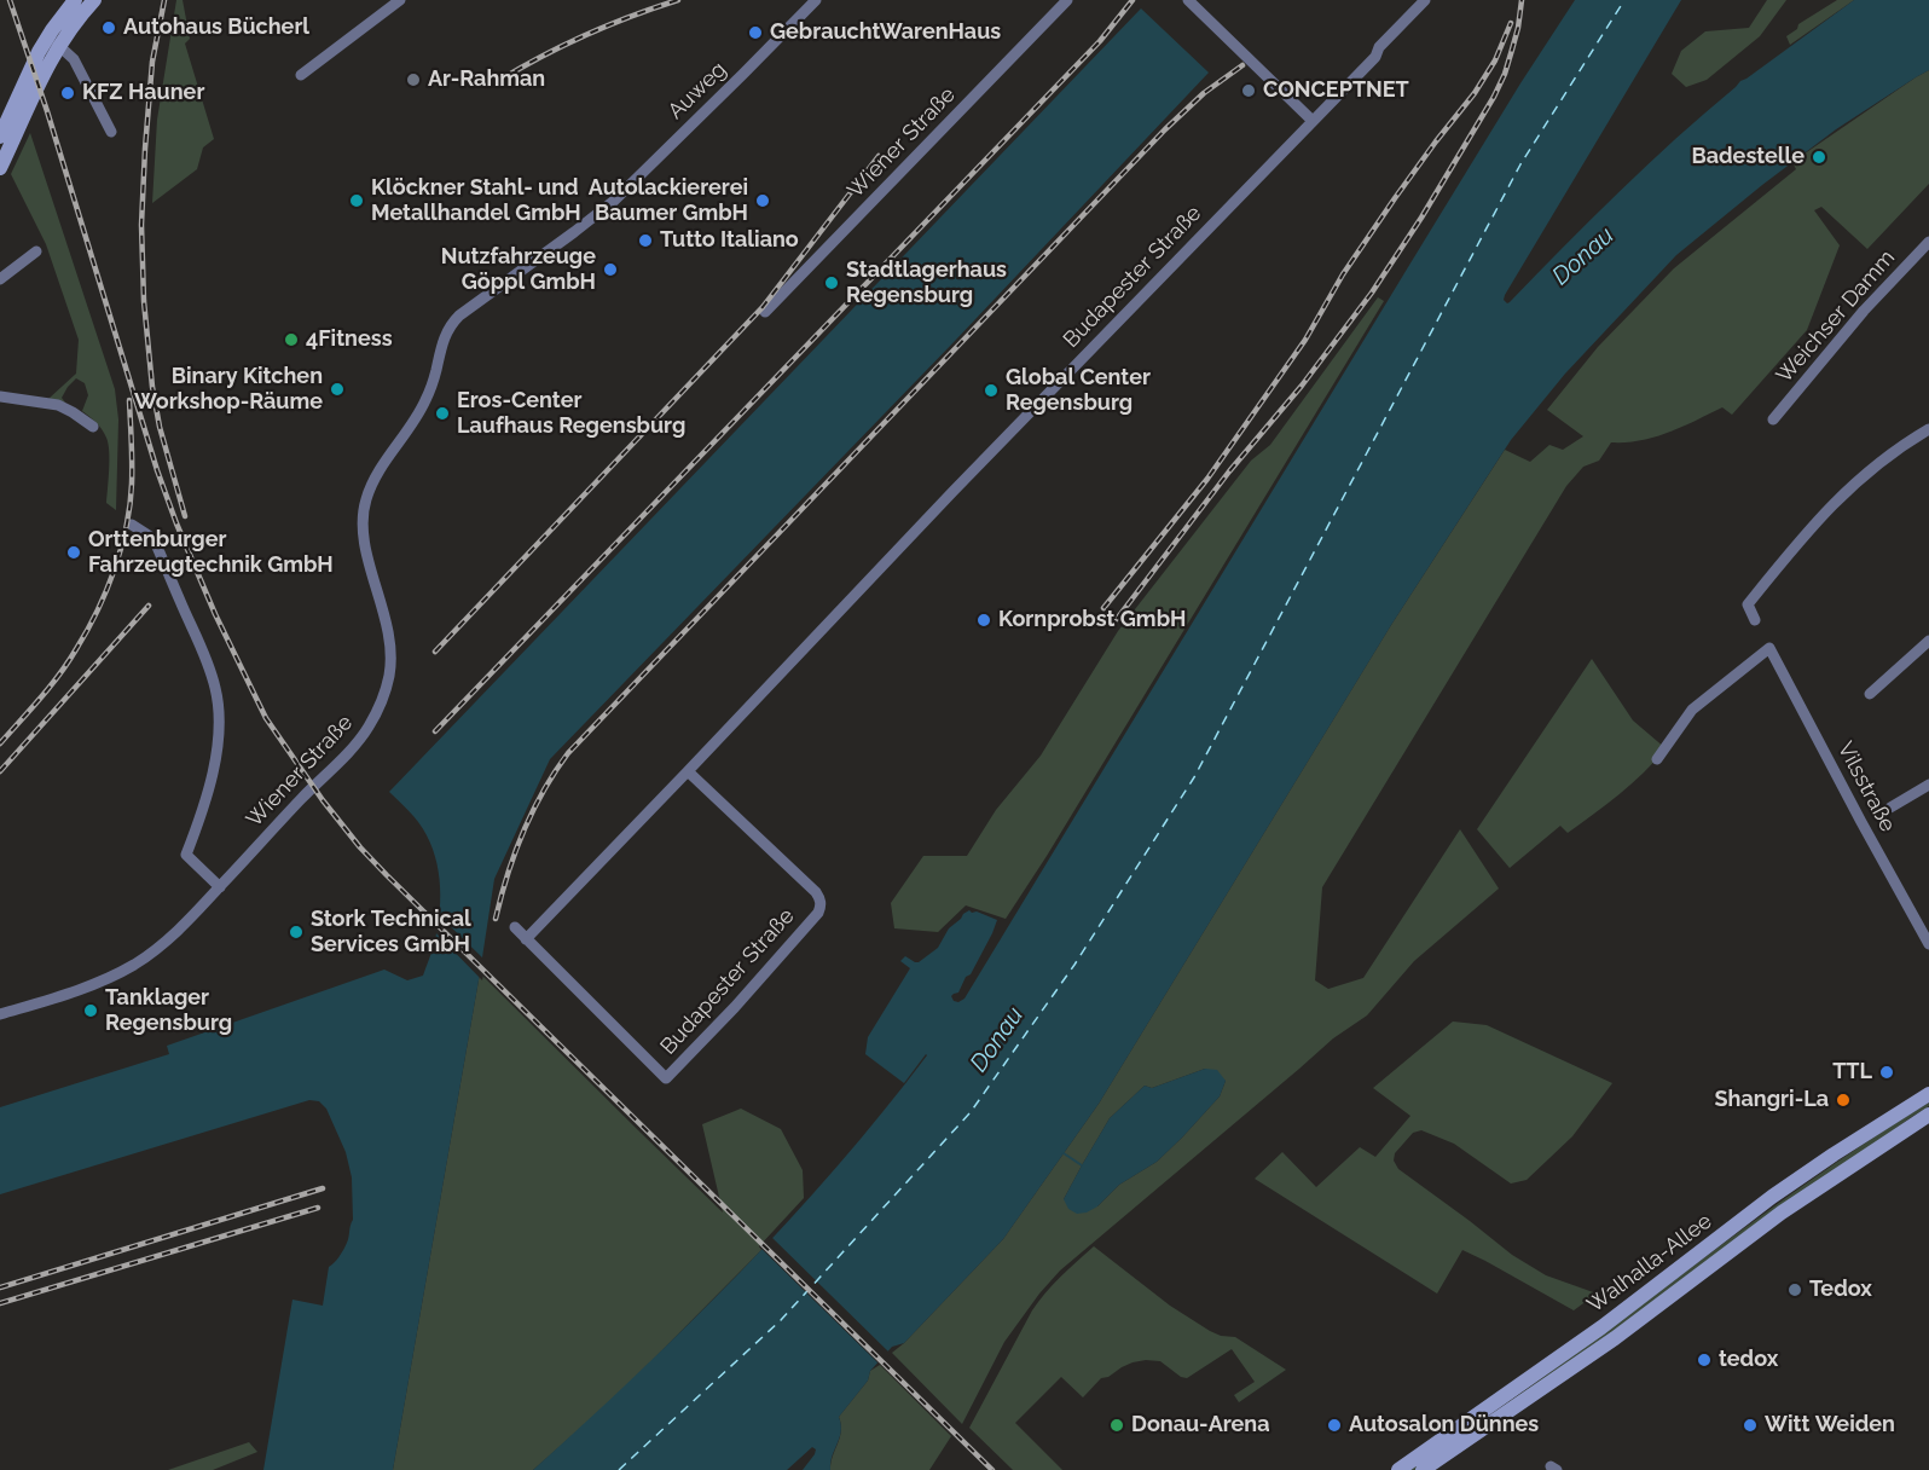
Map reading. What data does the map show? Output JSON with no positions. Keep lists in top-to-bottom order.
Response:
{
  "streets": {
    "main road": ["Walhalla-Allee"],
    "street": [
      "Auweg",
      "Wiener Straße",
      "Budapester Straße",
      "Weichser Damm",
      "Vilsstraße"
    ]
  },
  "crossings": [
    ["Auweg", "Wiener Straße"]
  ],
  "water": ["Donau"],
  "places": [
    "Autohaus Bücherl",
    "GebrauchtWarenHaus",
    "Ar-Rahman",
    "CONCEPTNET",
    "KFZ Hauner",
    "Badestelle",
    "Klöckner Stahl- und Metallhandel GmbH",
    "Autolackiererei Baumer GmbH",
    "Tutto Italiano",
    "Nutzfahrzeuge Göppl GmbH",
    "Stadtlagerhaus Regensburg",
    "4Fitness",
    "Binary Kitchen Workshop-Räume",
    "Global Center Regensburg",
    "Eros-Center Laufhaus Regensburg",
    "Orttenburger Fahrzeugtechnik GmbH",
    "Kornprobst GmbH",
    "Stork Technical Services GmbH",
    "Tanklager Regensburg",
    "TTL",
    "Shangri-La",
    "Tedox",
    "tedox",
    "Donau-Arena",
    "Autosalon Dünnes",
    "Witt Weiden"
  ]
}
